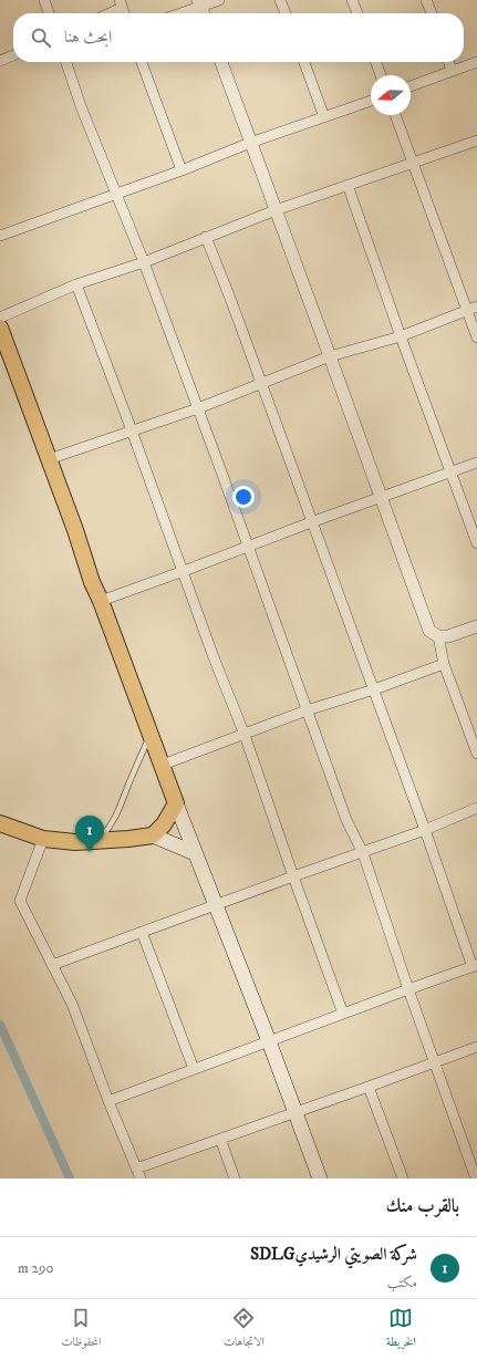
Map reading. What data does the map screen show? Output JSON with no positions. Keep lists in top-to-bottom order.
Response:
{
  "north": "left",
  "page": {
    "search": "ابحث هنا",
    "pins": "1",
    "heading": "بالقرب منك",
    "list": [
      {
        "mark": "1",
        "name": "شركة الصويتي الرشيديSDLG",
        "note": "مكتب",
        "value": "290 m"
      }
    ],
    "nav": ["الخريطة", "الاتجاهات", "المحفوظات"]
  }
}
